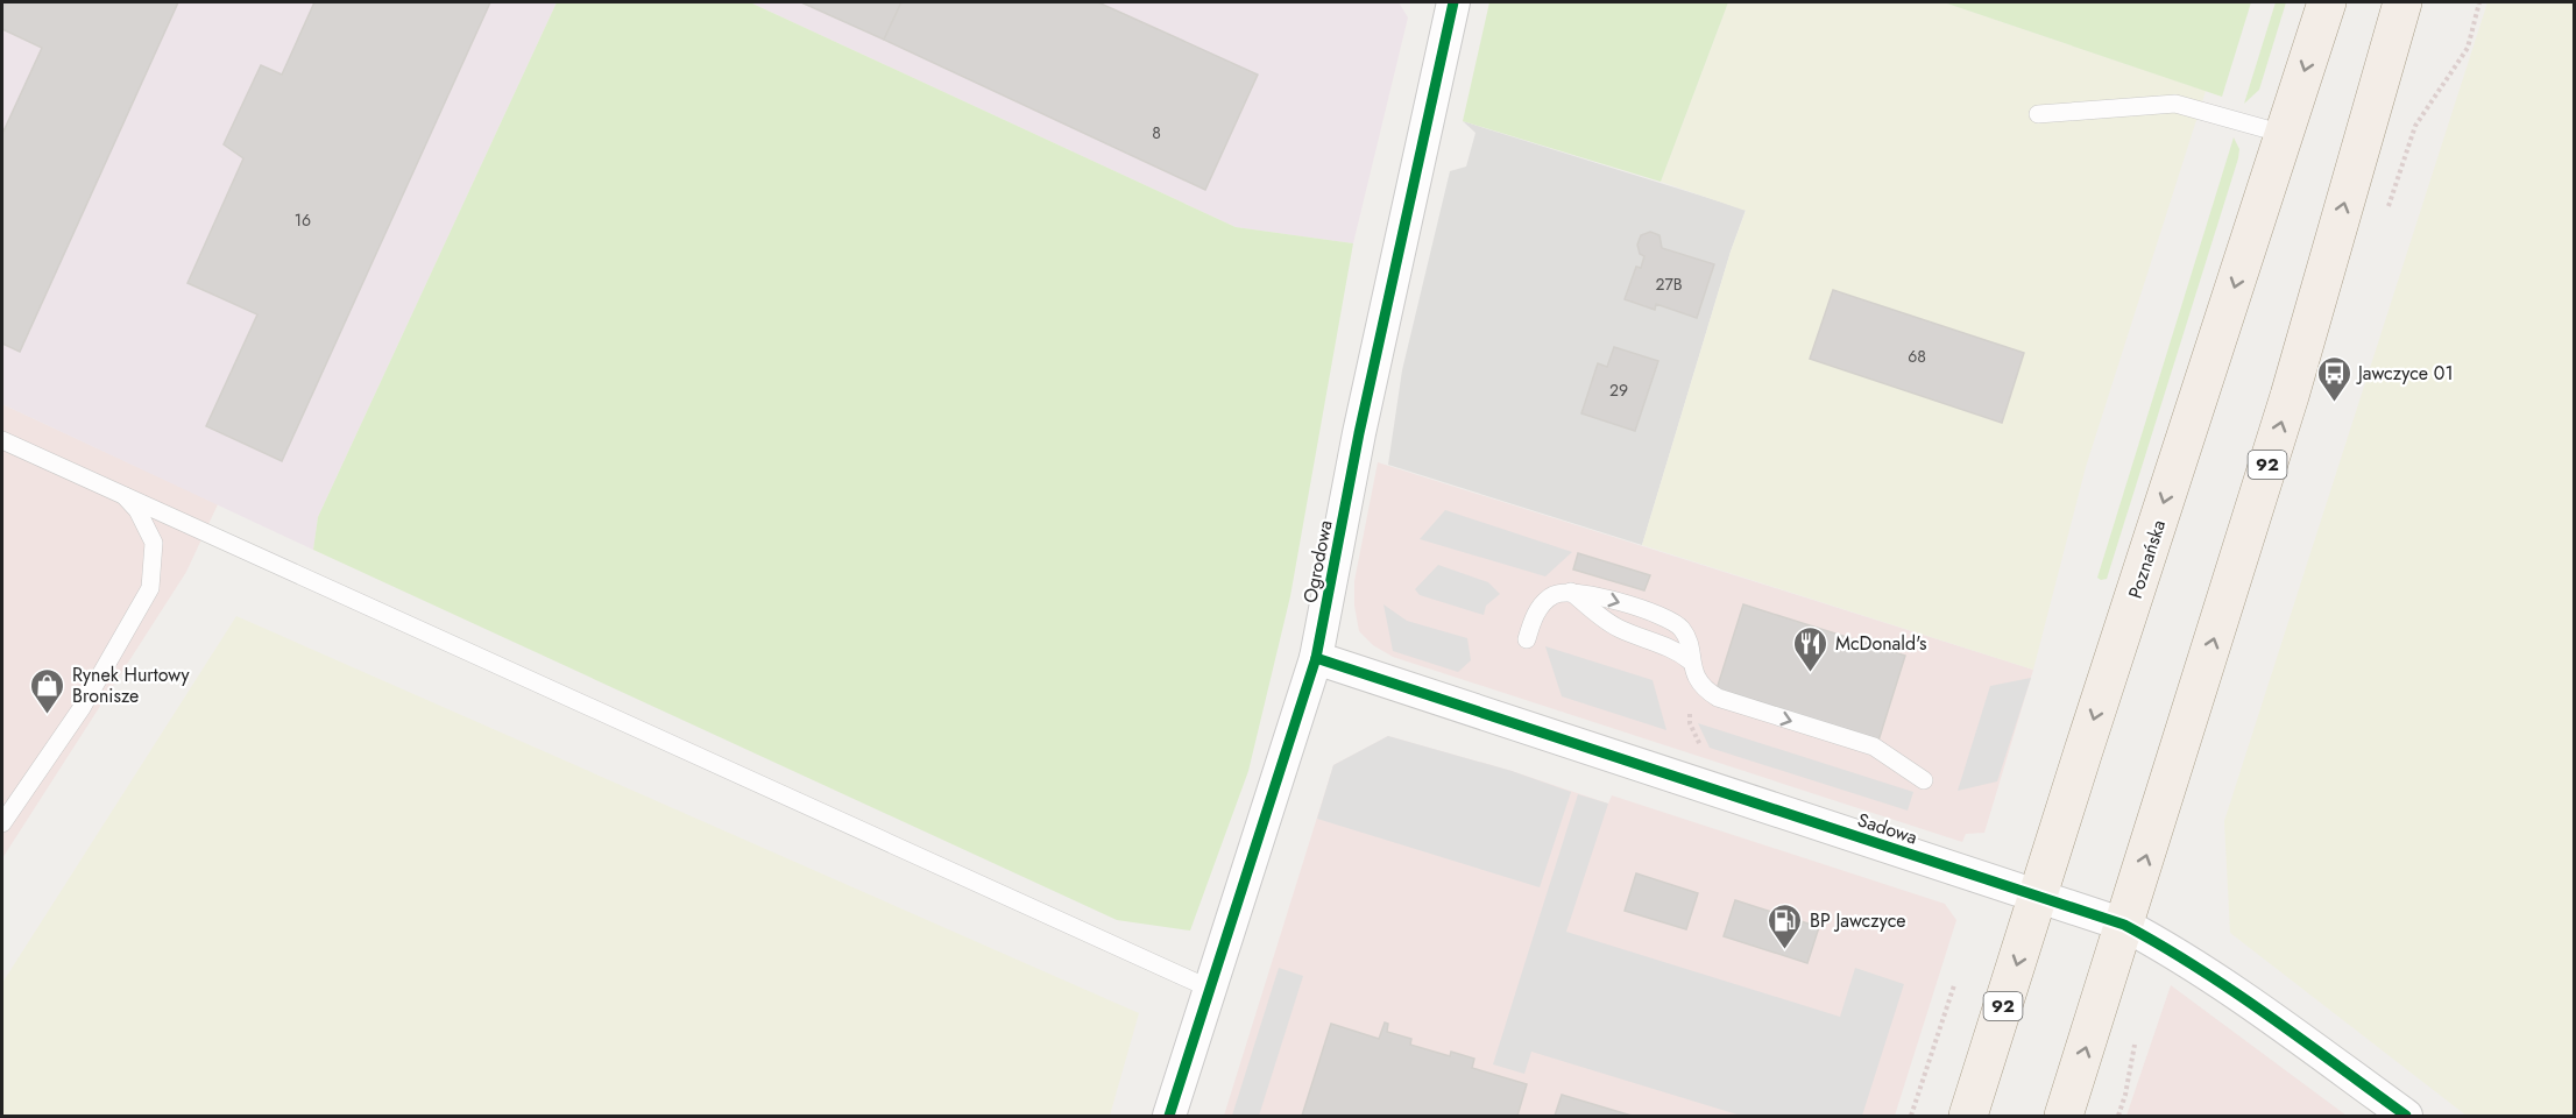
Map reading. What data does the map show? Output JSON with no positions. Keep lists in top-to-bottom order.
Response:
{
  "streets": {
    "main road": ["92", "Poznańska"],
    "street": ["Ogrodowa", "Sadowa"]
  },
  "crossings": [
    ["92", "Sadowa"],
    ["Poznańska", "Sadowa"],
    ["Ogrodowa", "Sadowa"]
  ],
  "places": {
    "bus stop": ["Jawczyce 01"],
    "restaurant": ["McDonald's"],
    "shop": ["Rynek Hurtowy Bronisze"],
    "fuel station": ["BP Jawczyce"]
  },
  "house_numbers": [
    "8",
    "16",
    "27B",
    "68",
    "29"
  ]
}
